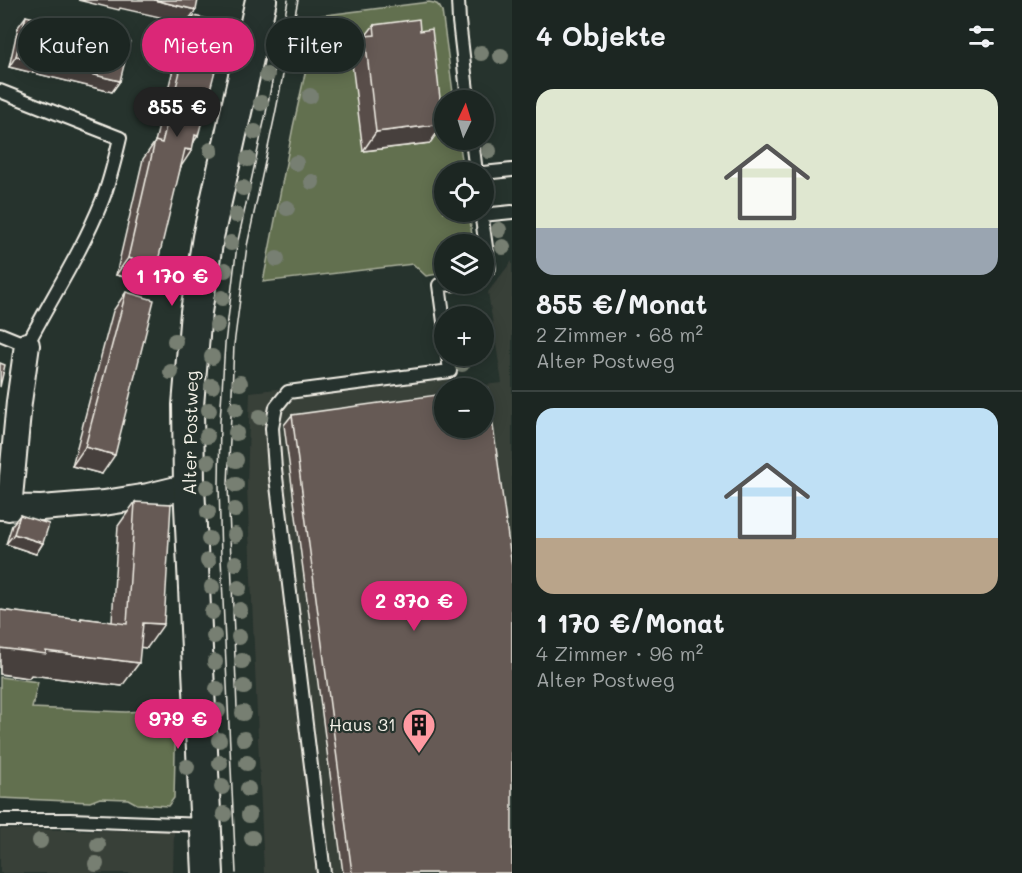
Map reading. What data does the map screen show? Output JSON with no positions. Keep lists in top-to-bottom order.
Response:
{
  "streets": {
    "street": ["Alter Postweg"]
  },
  "places": {
    "building": ["Haus 31"]
  },
  "north": "top",
  "page": {
    "heading": "4 Objekte",
    "chip": ["Kaufen", "Mieten", "Filter"],
    "list": [
      {
        "name": "855 €/Monat",
        "note": "2 Zimmer · 68 m² · Alter Postweg"
      },
      {
        "name": "1 170 €/Monat",
        "note": "4 Zimmer · 96 m² · Alter Postweg"
      }
    ],
    "price": [
      "855 €",
      "1 170 €",
      "2 370 €",
      "979 €"
    ],
    "map_buttons": ["+", "−"]
  }
}
